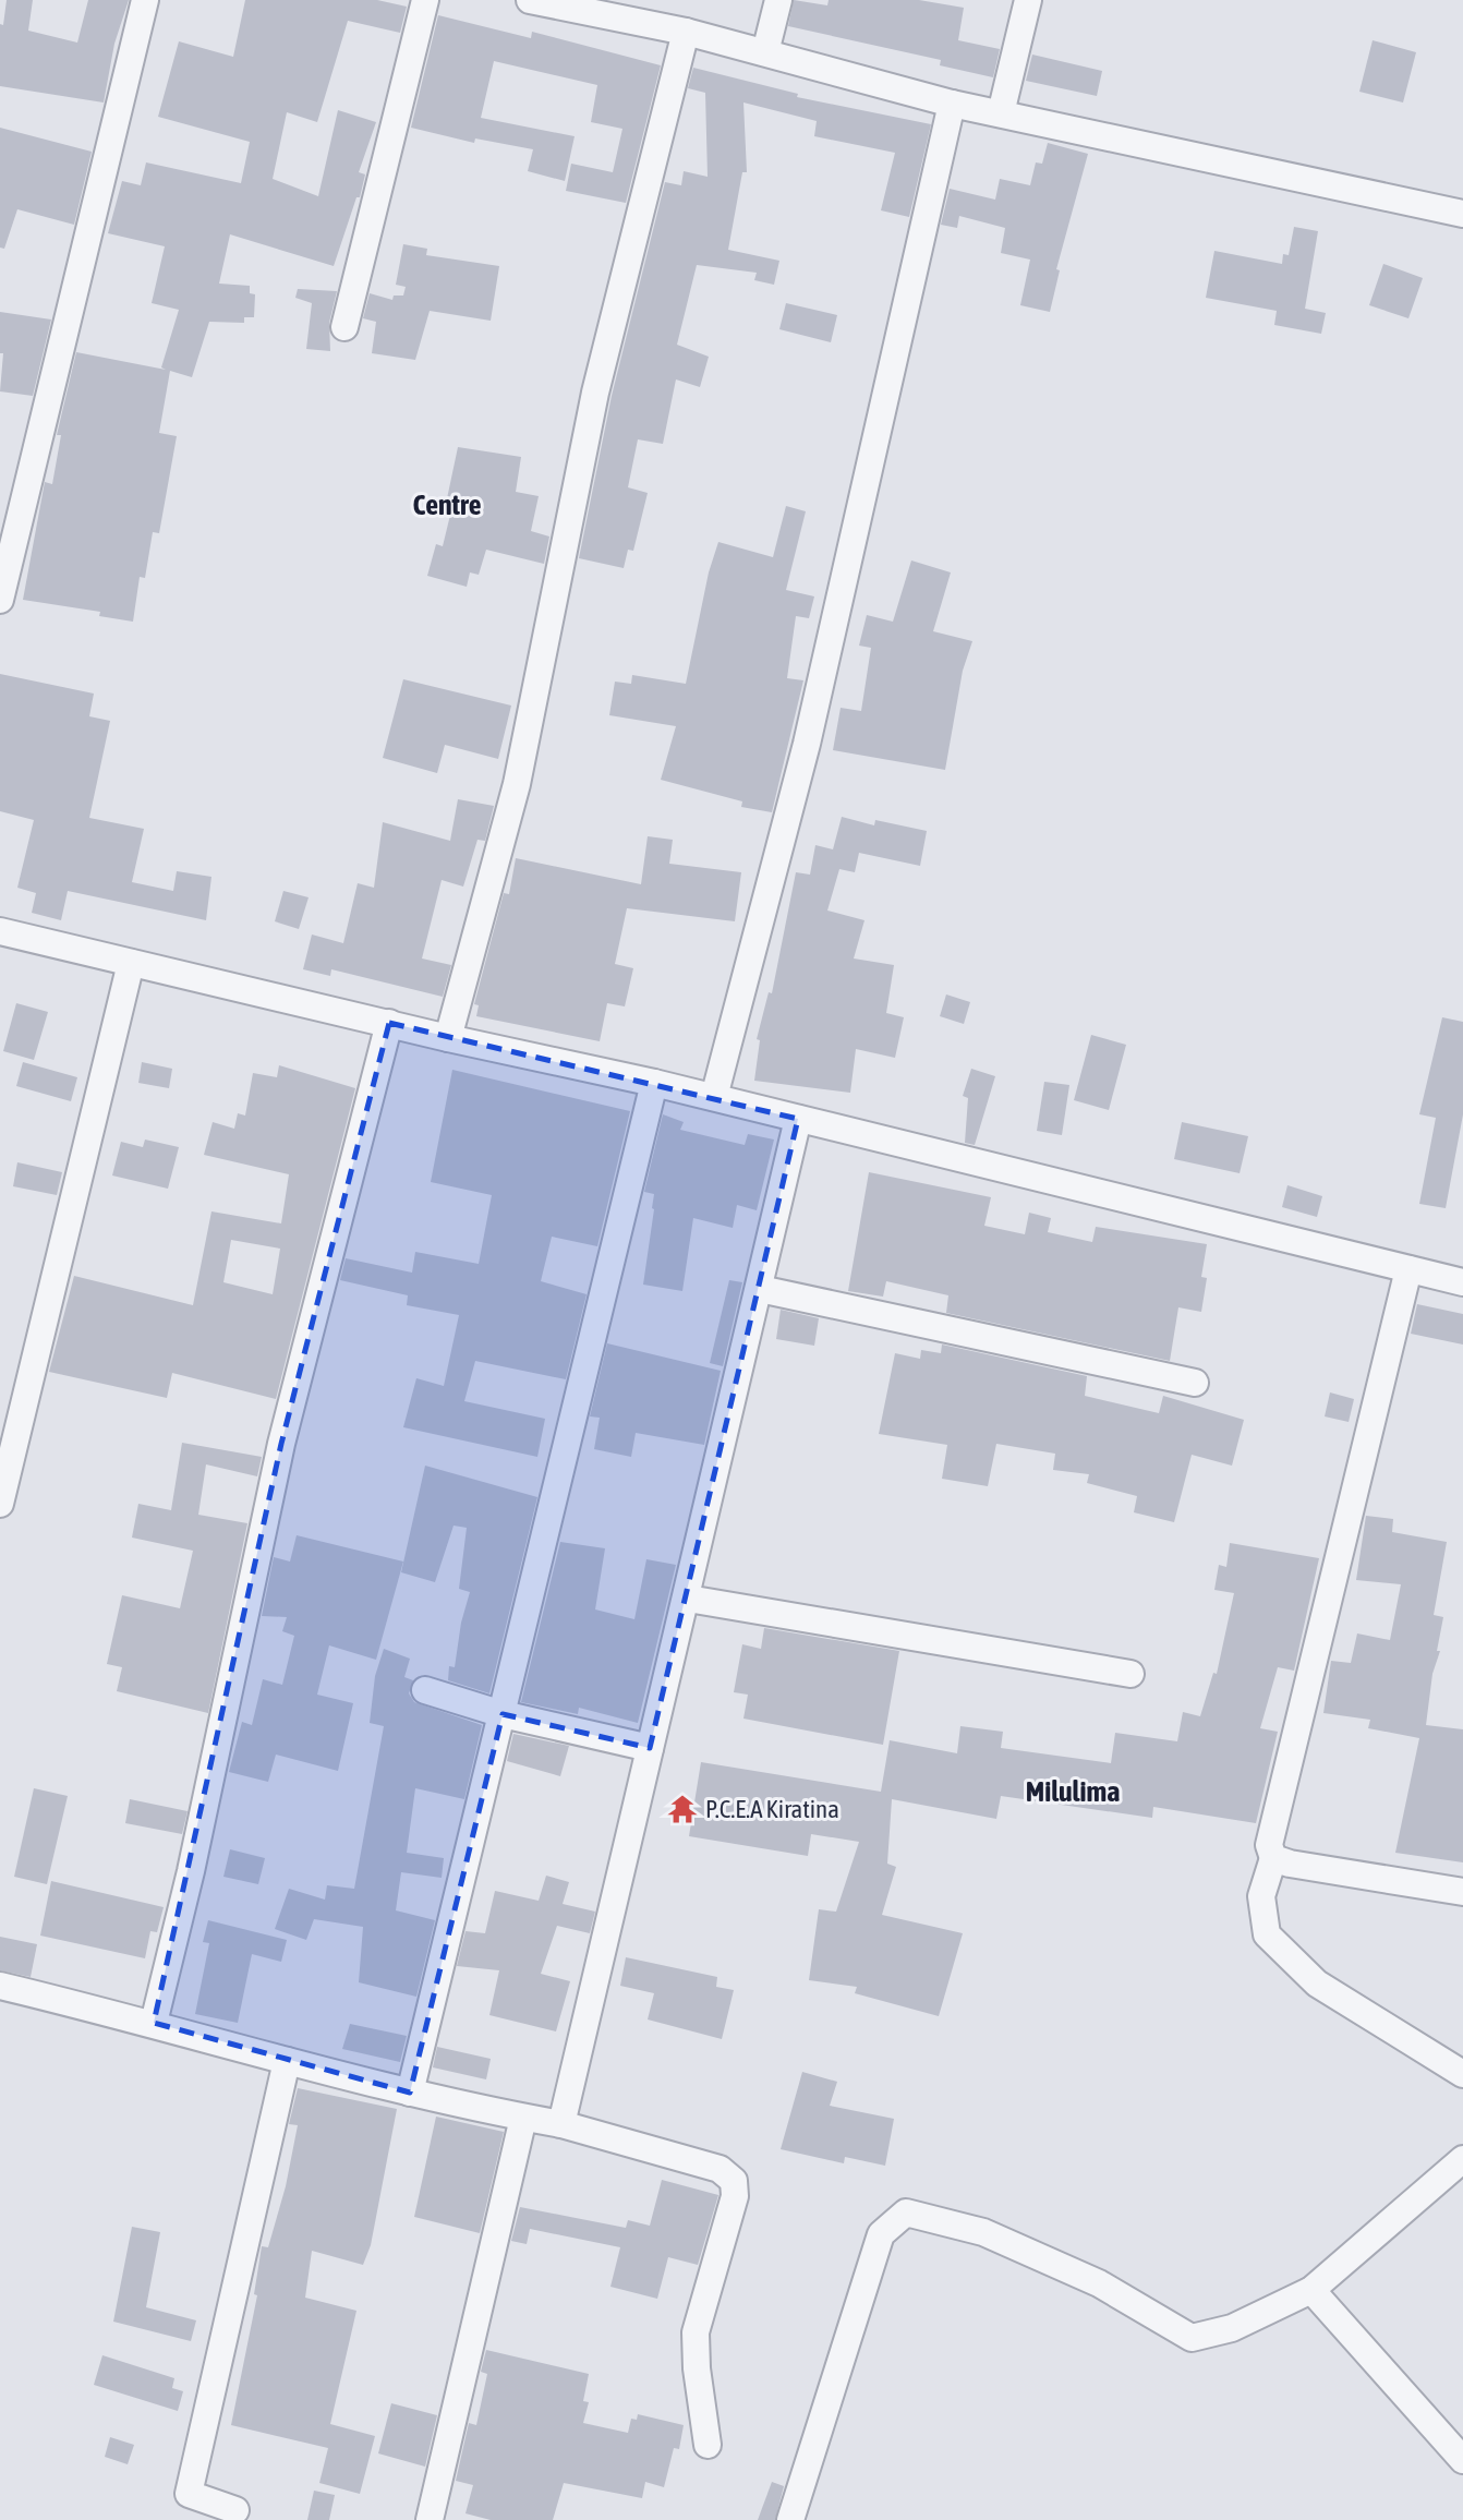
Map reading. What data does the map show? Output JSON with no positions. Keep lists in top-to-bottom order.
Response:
{
  "districts": ["Centre", "Milulima"],
  "places": {
    "temple": ["P.C.E.A Kiratina"]
  }
}
